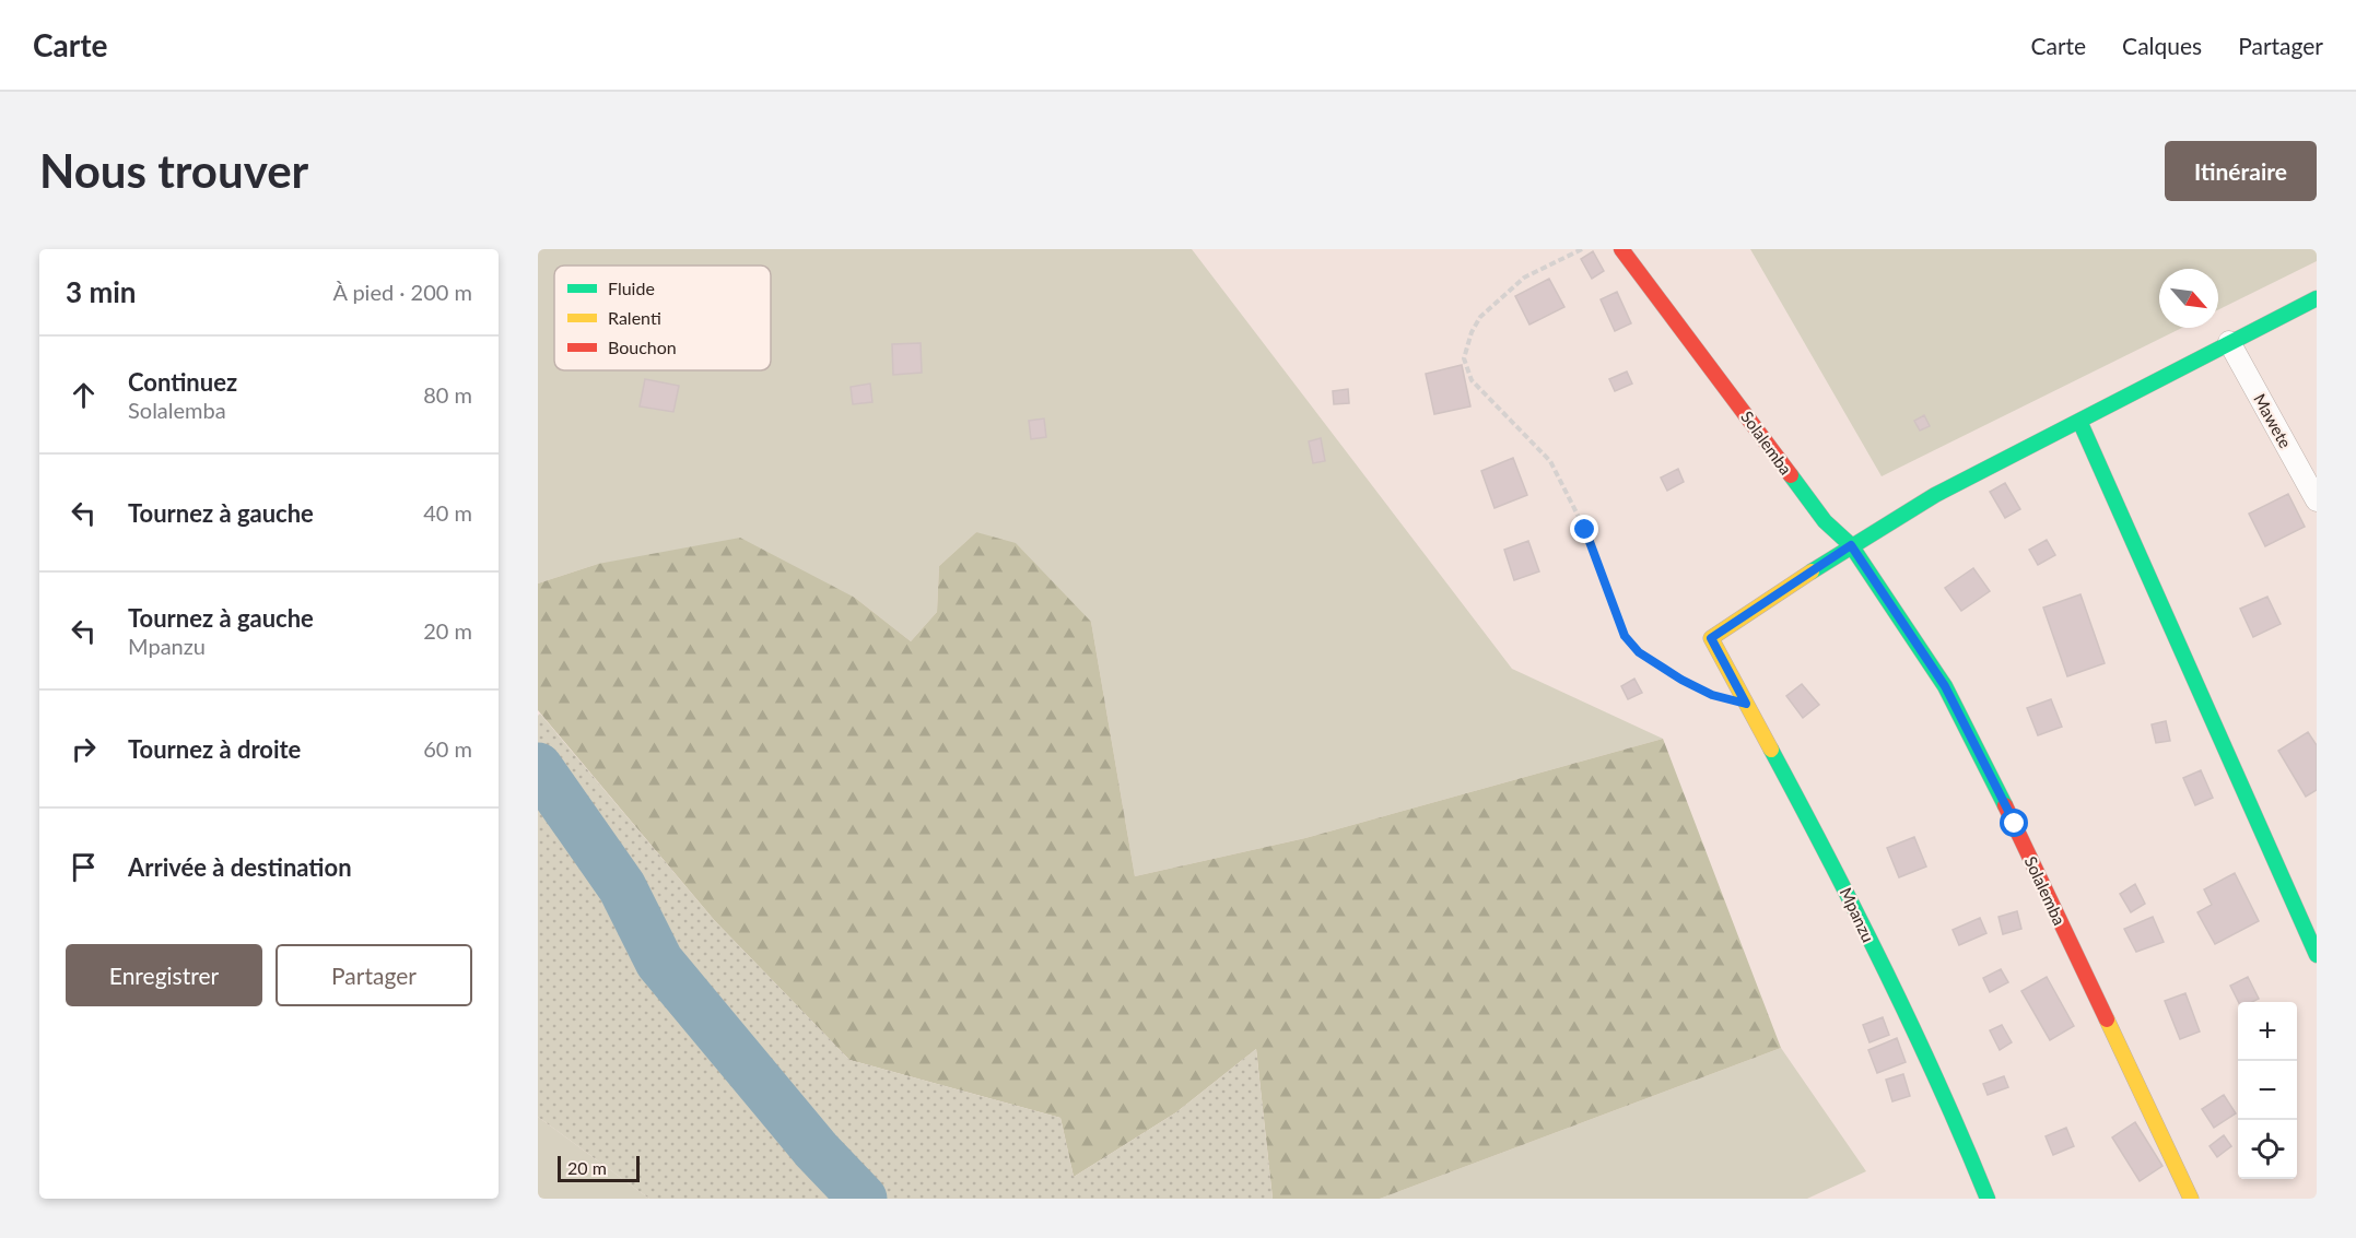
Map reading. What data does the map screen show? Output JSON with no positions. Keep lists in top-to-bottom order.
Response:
{
  "streets": {
    "street": ["Mawete", "Solalemba", "Mpanzu"]
  },
  "crossings": [
    ["Solalemba", "Mpanzu"]
  ],
  "legend": ["Fluide", "Ralenti", "Bouchon"],
  "scale_bar": "20 m",
  "north": "bottom right",
  "page": {
    "header": "Carte",
    "nav": ["Carte", "Calques", "Partager"],
    "buttons": [
      "Itinéraire",
      ["Enregistrer", "Partager"]
    ],
    "title": "Nous trouver",
    "heading": ["3 min", "À pied · 200 m"],
    "list": [
      ["Continuez", "Solalemba", "80 m"],
      ["Tournez à gauche", "40 m"],
      ["Tournez à gauche", "Mpanzu", "20 m"],
      ["Tournez à droite", "60 m"],
      "Arrivée à destination"
    ],
    "map_buttons": ["+", "−"],
    "scale": "20 m"
  }
}
